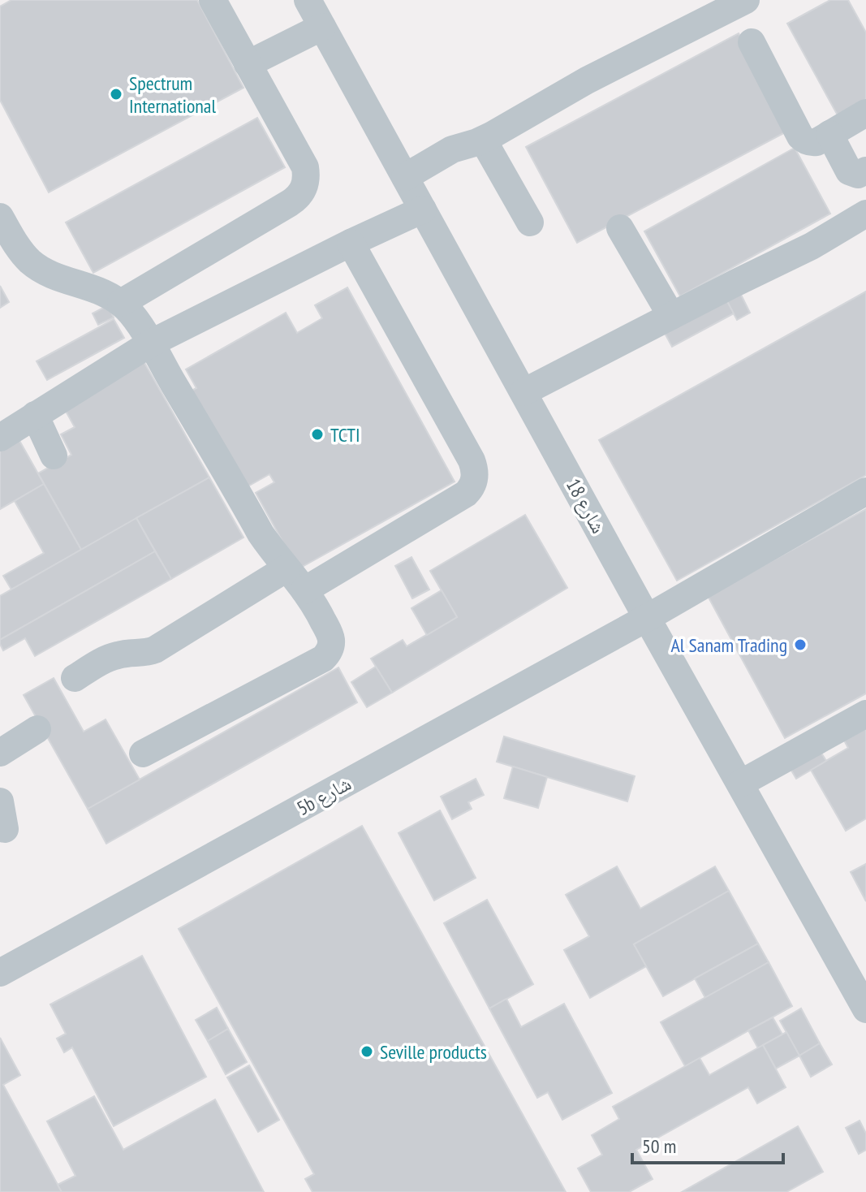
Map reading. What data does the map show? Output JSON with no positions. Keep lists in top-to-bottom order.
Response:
{
  "streets": {
    "street": ["شارع 18", "5b شارع"]
  },
  "crossings": [
    ["شارع 18", "5b شارع"]
  ],
  "places": [
    "Spectrum International",
    "TCTI",
    "Al Sanam Trading",
    "Seville products"
  ],
  "scale_bar": "50 m"
}
